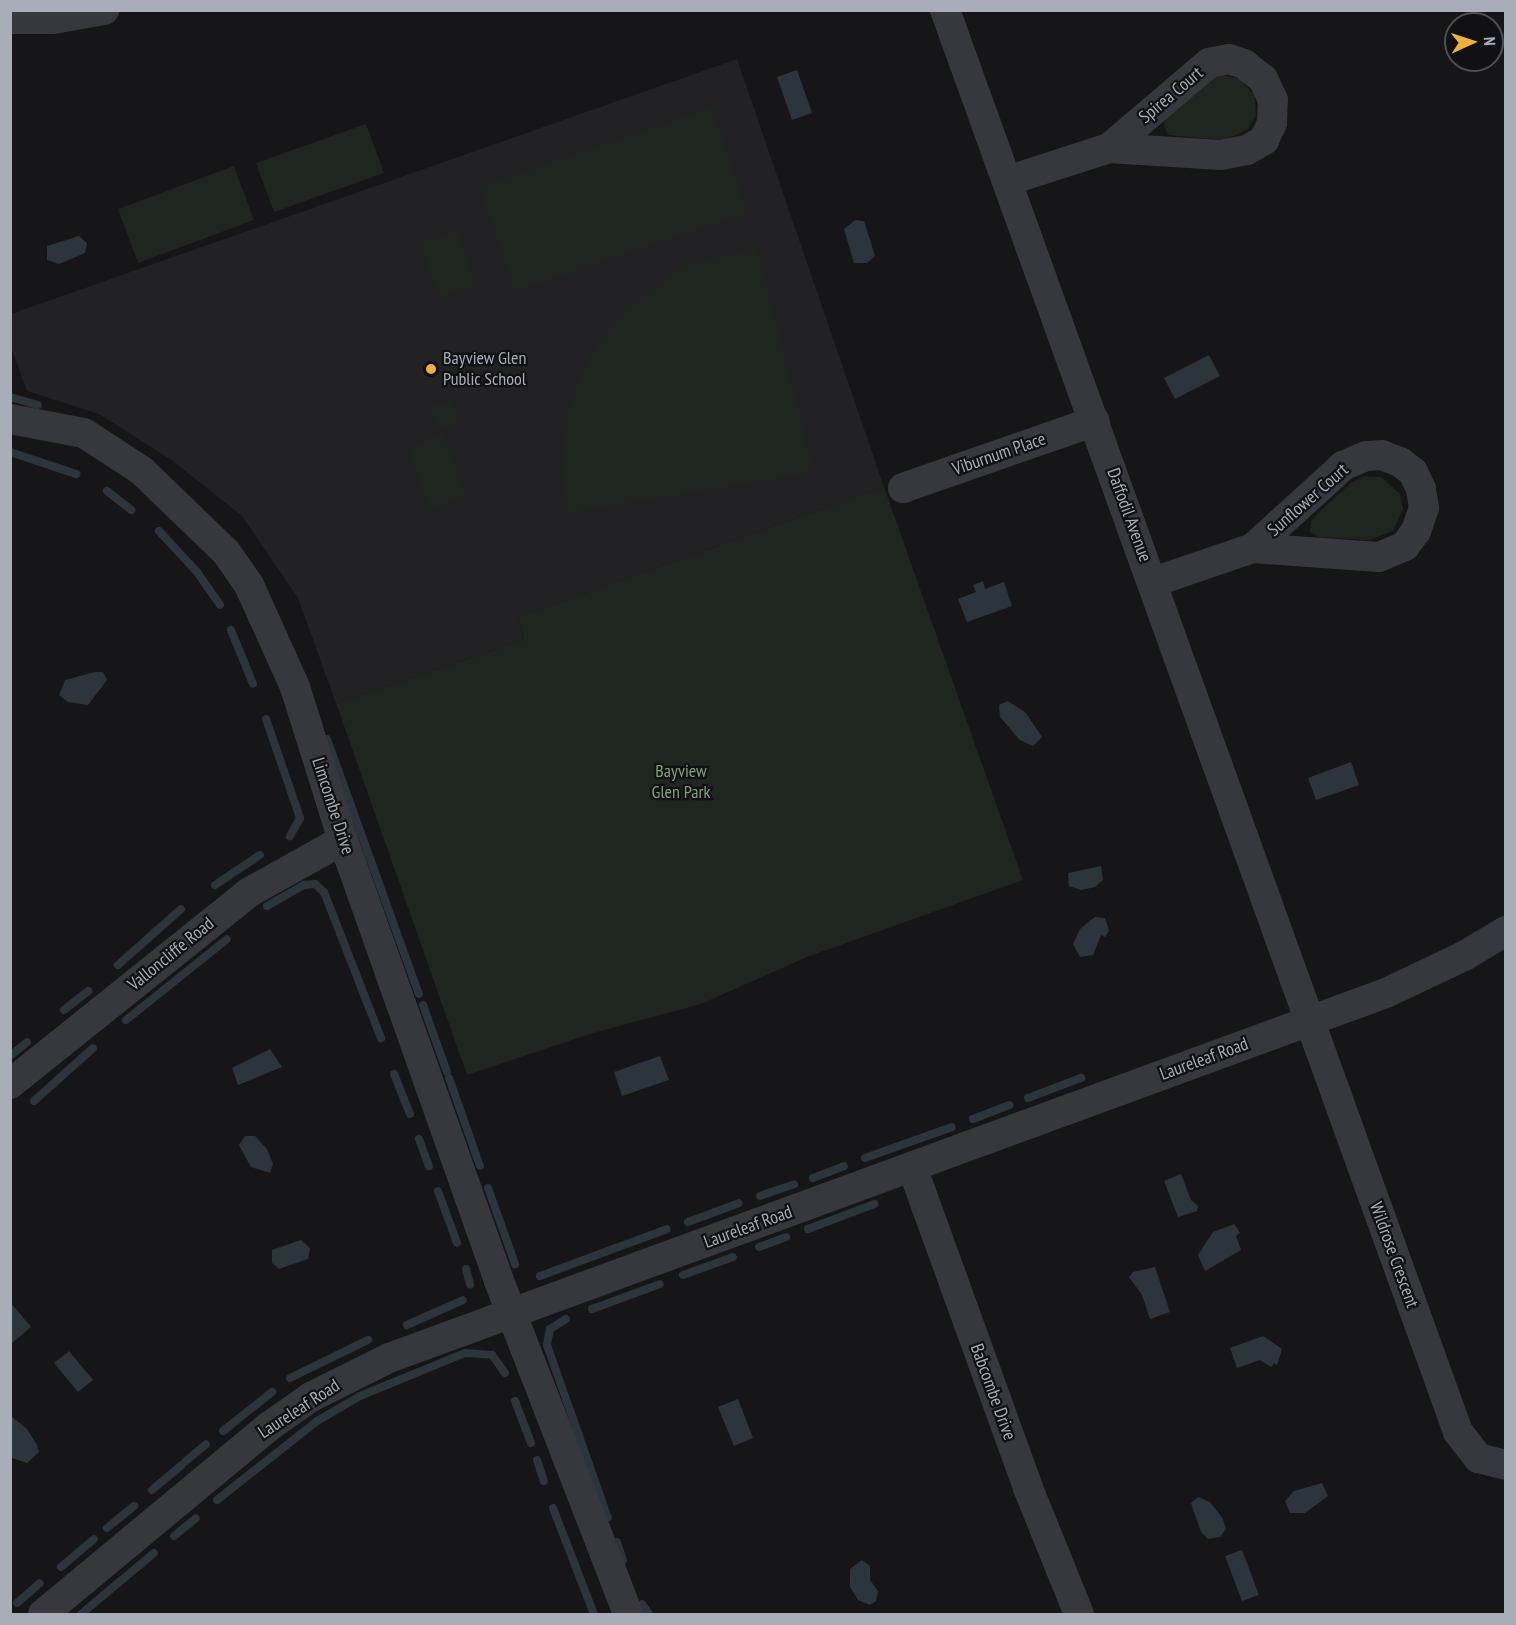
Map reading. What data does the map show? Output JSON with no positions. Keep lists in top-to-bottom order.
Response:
{
  "streets": {
    "street": [
      "Spirea Court",
      "Viburnum Place",
      "Sunflower Court",
      "Daffodil Avenue",
      "Limcombe Drive",
      "Valloncliffe Road",
      "Laureleaf Road",
      "Wildrose Crescent",
      "Babcombe Drive"
    ]
  },
  "crossings": [
    ["Spirea Court", "Daffodil Avenue"],
    ["Viburnum Place", "Daffodil Avenue"],
    ["Sunflower Court", "Daffodil Avenue"],
    ["Daffodil Avenue", "Laureleaf Road"],
    ["Daffodil Avenue", "Wildrose Crescent"],
    ["Limcombe Drive", "Valloncliffe Road"],
    ["Limcombe Drive", "Laureleaf Road"],
    ["Laureleaf Road", "Wildrose Crescent"],
    ["Laureleaf Road", "Babcombe Drive"]
  ],
  "parks": ["Bayview Glen Park"],
  "places": ["Bayview Glen Public School"],
  "north": "right"
}
